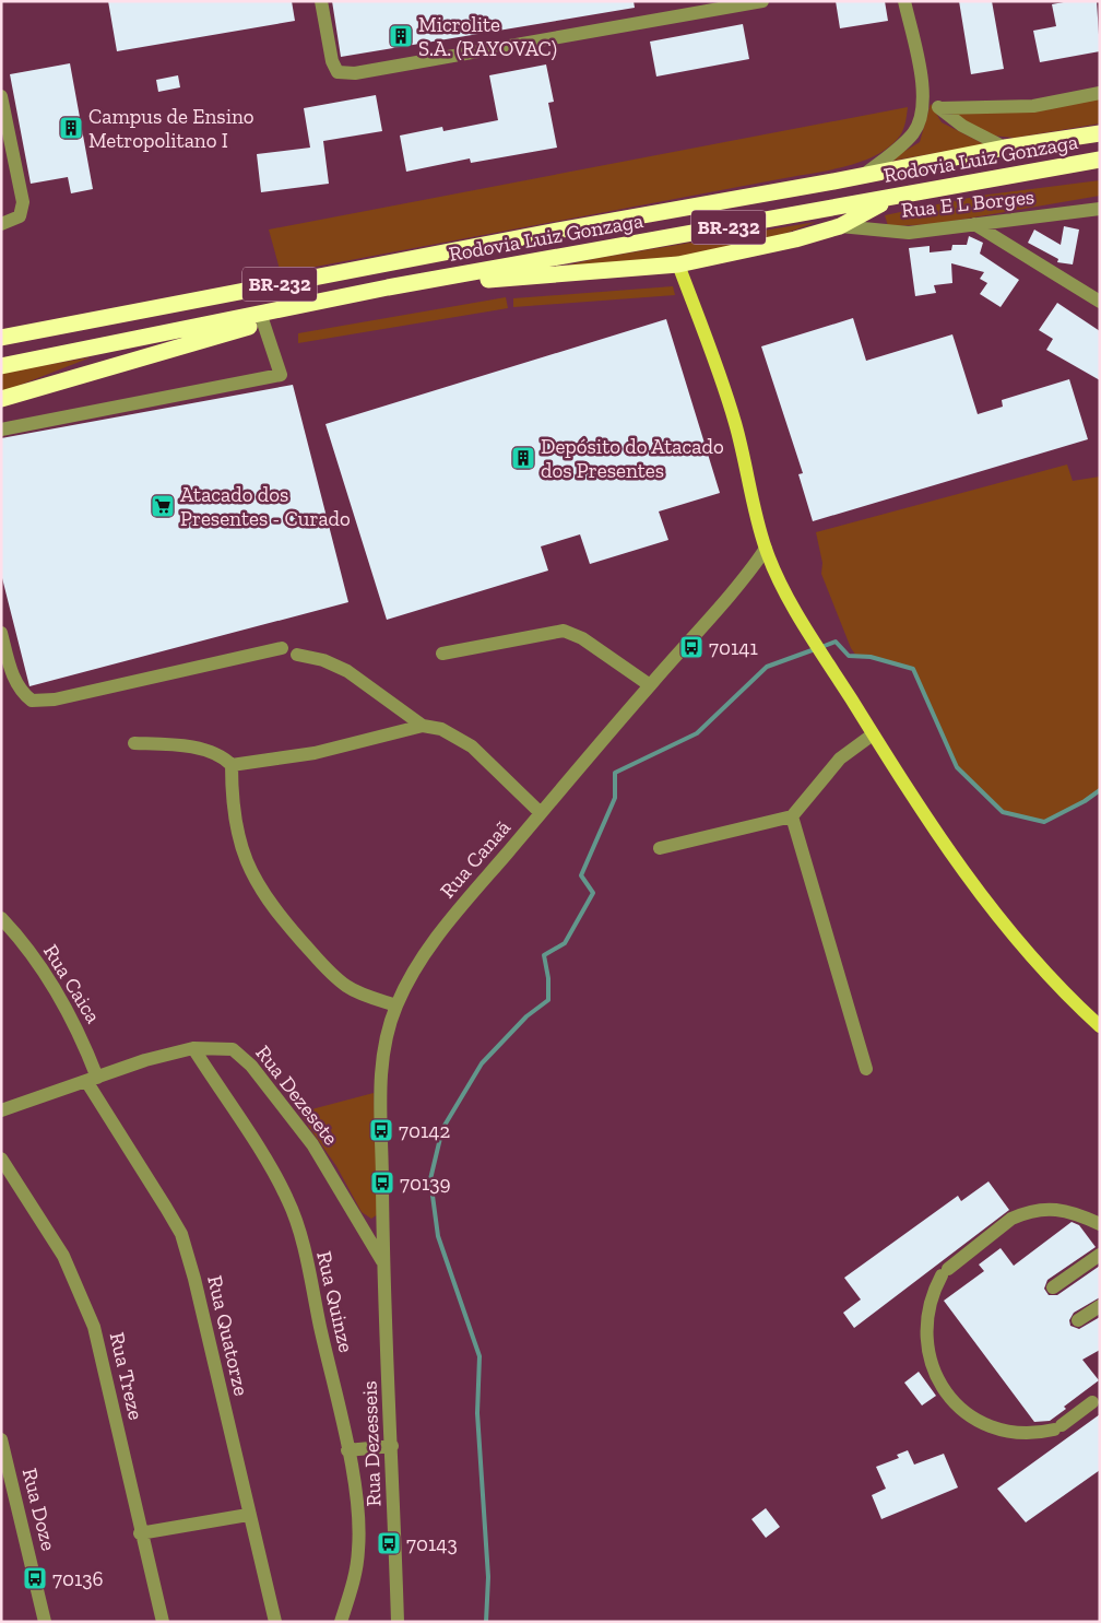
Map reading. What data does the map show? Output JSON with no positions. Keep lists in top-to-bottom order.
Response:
{
  "streets": {
    "highway": ["Rodovia Luiz Gonzaga", "BR-232"],
    "street": [
      "Rua E L Borges",
      "Rua Canaã",
      "Rua Caica",
      "Rua Dezesete",
      "Rua Quinze",
      "Rua Quatorze",
      "Rua Treze",
      "Rua Dezesseis",
      "Rua Doze"
    ]
  },
  "crossings": [
    ["Rua Canaã", "Rua Dezesete"],
    ["Rua Canaã", "Rua Dezesseis"],
    ["Rua Caica", "Rua Dezesete"],
    ["Rua Caica", "Rua Quatorze"],
    ["Rua Dezesete", "Rua Quinze"],
    ["Rua Dezesete", "Rua Quatorze"],
    ["Rua Dezesete", "Rua Dezesseis"]
  ],
  "places": {
    "building": ["Microlite S.A. (RAYOVAC)", "Campus de Ensino Metropolitano I", "Depósito do Atacado dos Presentes"],
    "supermarket": ["Atacado dos Presentes - Curado"],
    "bus stop": [
      "70141",
      "70142",
      "70139",
      "70143",
      "70136"
    ]
  }
}
